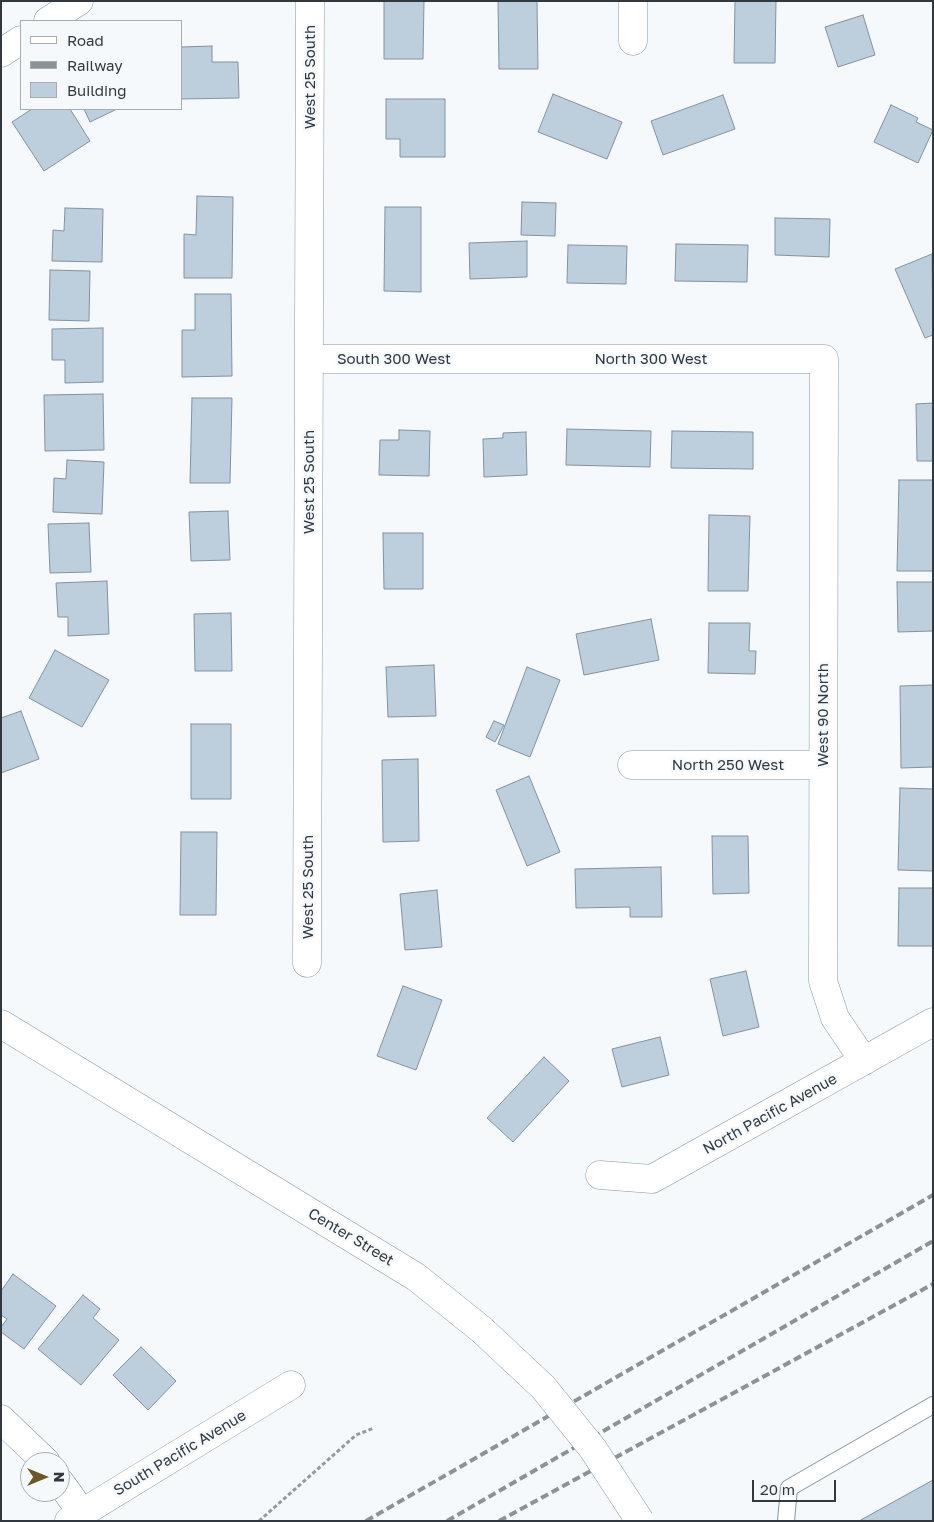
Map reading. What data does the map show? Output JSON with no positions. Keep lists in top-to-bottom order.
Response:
{
  "streets": {
    "street": [
      "West 25 South",
      "South 300 West",
      "North 300 West",
      "West 90 North",
      "North 250 West",
      "North Pacific Avenue",
      "Center Street",
      "South Pacific Avenue"
    ]
  },
  "crossings": [
    ["West 25 South", "South 300 West"],
    ["South 300 West", "North 300 West"],
    ["North 300 West", "West 90 North"],
    ["West 90 North", "North 250 West"],
    ["West 90 North", "North Pacific Avenue"]
  ],
  "legend": ["Road", "Railway", "Building"],
  "scale_bar": "20 m",
  "north": "right"
}
